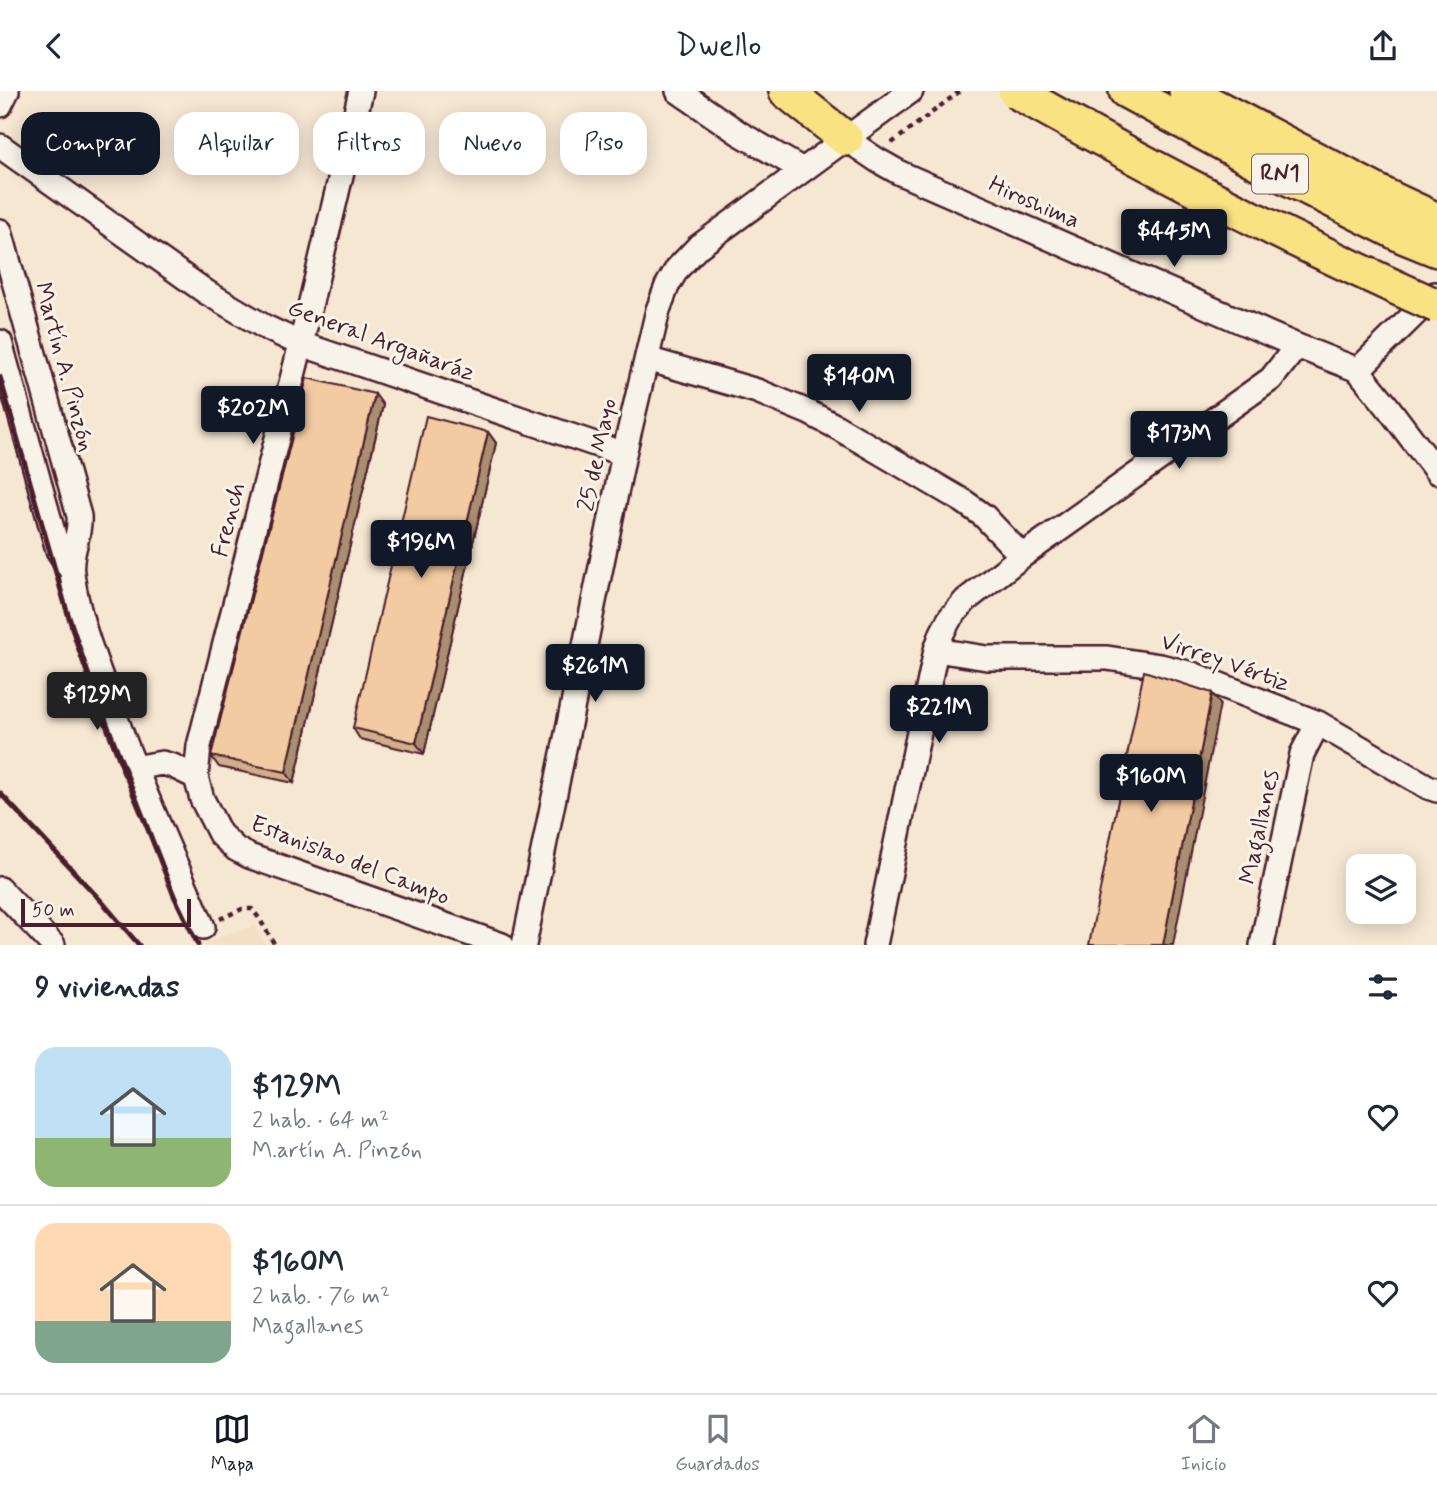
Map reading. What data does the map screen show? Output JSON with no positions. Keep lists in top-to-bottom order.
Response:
{
  "streets": {
    "highway": ["RN1"],
    "street": [
      "Hiroshima",
      "General Argañaráz",
      "Martín A. Pinzón",
      "25 de Mayo",
      "French",
      "Virrey Vértiz",
      "Magallanes",
      "Estanislao del Campo"
    ]
  },
  "crossings": [
    ["Hiroshima", "25 de Mayo"],
    ["General Argañaráz", "25 de Mayo"],
    ["General Argañaráz", "French"],
    ["French", "Estanislao del Campo"],
    ["Virrey Vértiz", "Magallanes"]
  ],
  "scale_bar": "50 m",
  "page": {
    "header": "Dwello",
    "chip": [
      "Comprar",
      "Alquilar",
      "Filtros",
      "Nuevo",
      "Piso"
    ],
    "price": [
      "$445M",
      "$140M",
      "$202M",
      "$173M",
      "$196M",
      "$261M",
      "$129M",
      "$221M",
      "$160M"
    ],
    "scale": "50 m",
    "heading": "9 viviendas",
    "list": [
      {
        "name": "$129M",
        "note": "2 hab. · 64 m² · M.artín A. Pinzón"
      },
      {
        "name": "$160M",
        "note": "2 hab. · 76 m² · Magallanes"
      }
    ],
    "tabs": ["Mapa", "Guardados", "Inicio"]
  }
}
